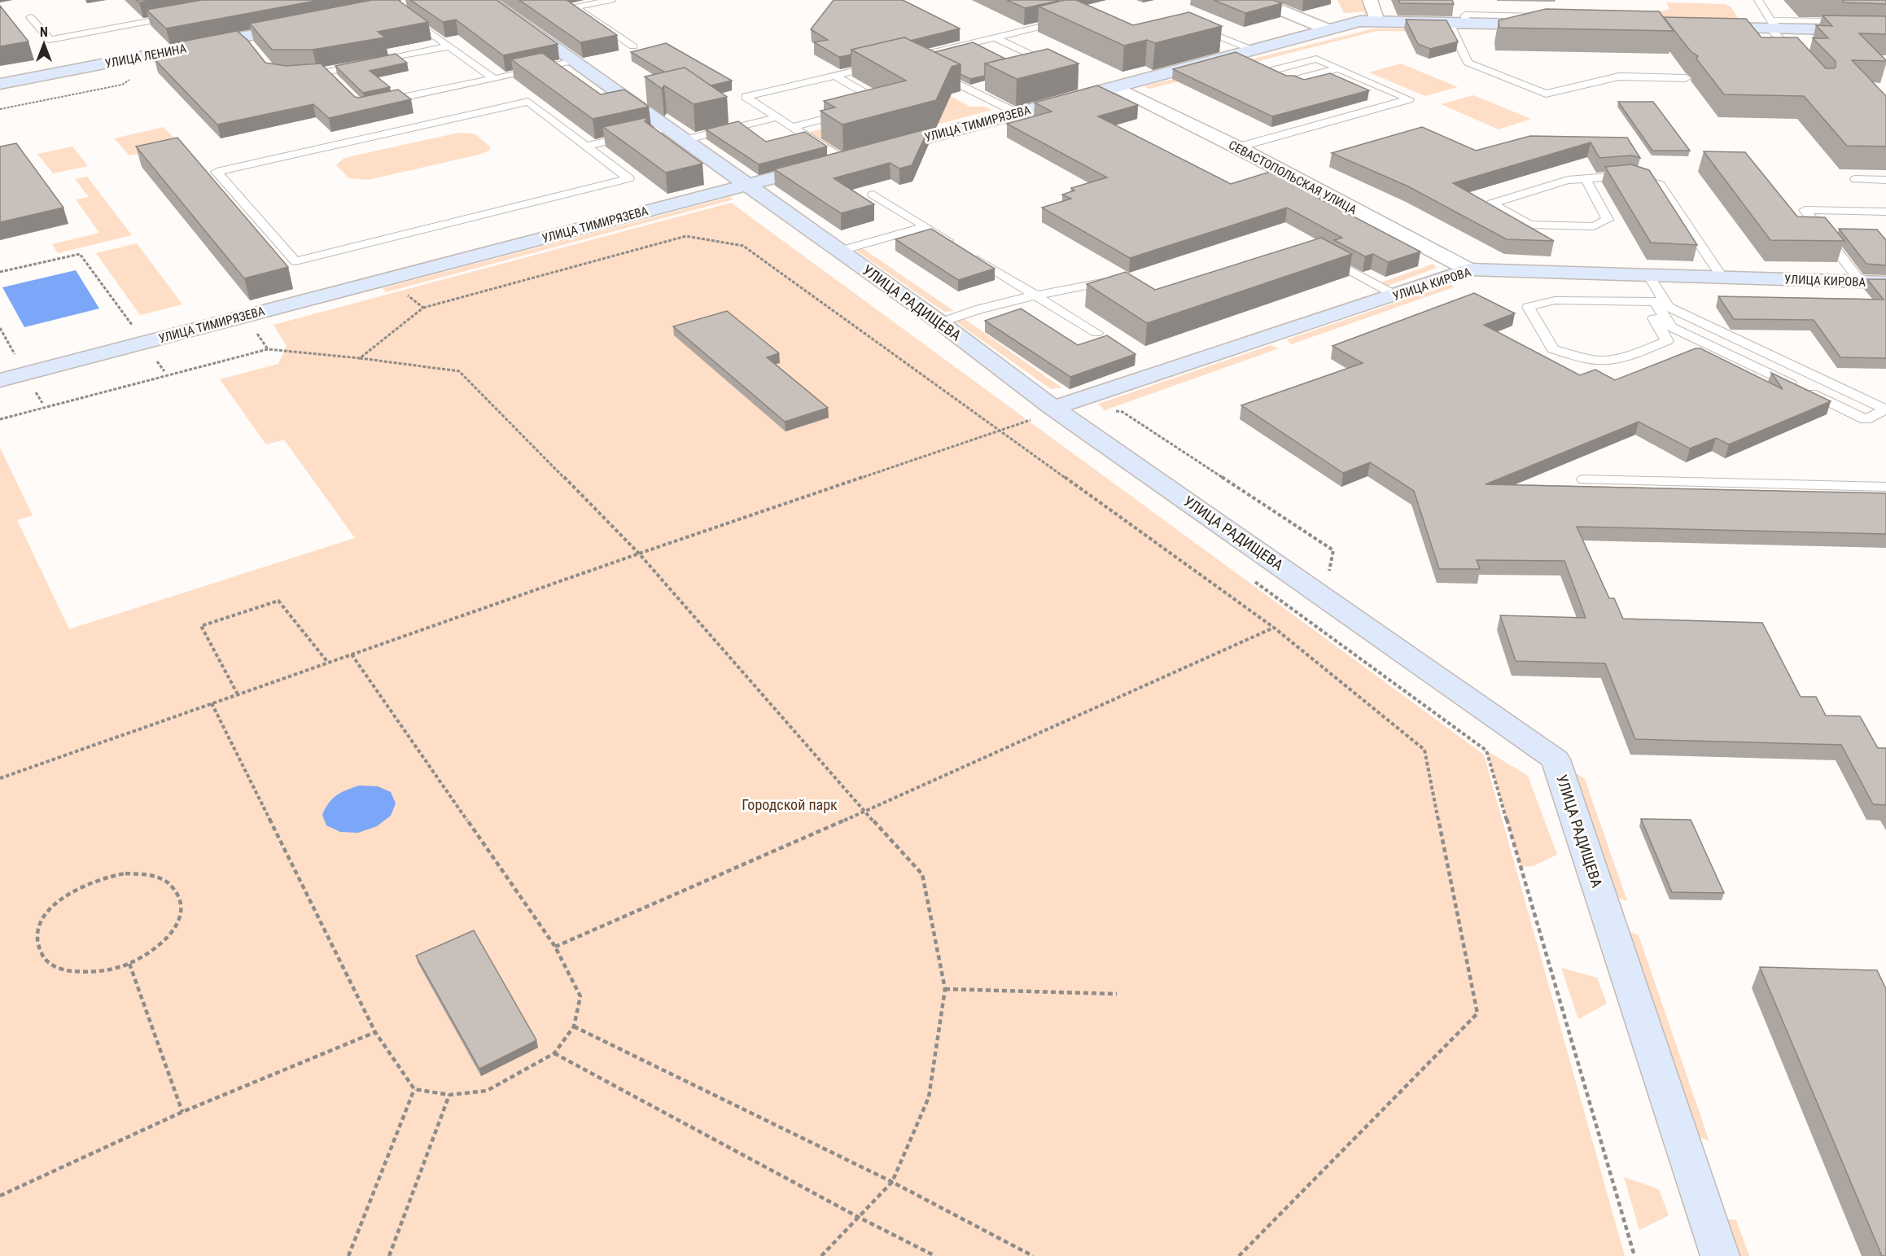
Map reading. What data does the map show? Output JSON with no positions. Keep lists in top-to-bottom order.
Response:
{
  "streets": {
    "street": [
      "УЛИЦА ЛЕНИНА",
      "УЛИЦА ТИМИРЯЗЕВА",
      "СЕВАСТОПОЛЬСКАЯ УЛИЦА",
      "УЛИЦА КИРОВА",
      "УЛИЦА РАДИЩЕВА"
    ]
  },
  "crossings": [
    ["УЛИЦА ТИМИРЯЗЕВА", "СЕВАСТОПОЛЬСКАЯ УЛИЦА"],
    ["УЛИЦА ТИМИРЯЗЕВА", "УЛИЦА РАДИЩЕВА"],
    ["СЕВАСТОПОЛЬСКАЯ УЛИЦА", "УЛИЦА КИРОВА"],
    ["УЛИЦА КИРОВА", "УЛИЦА РАДИЩЕВА"]
  ],
  "parks": ["Городской парк"],
  "north": "top"
}
